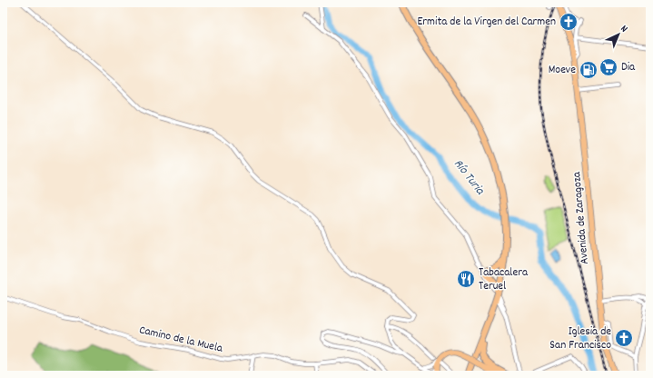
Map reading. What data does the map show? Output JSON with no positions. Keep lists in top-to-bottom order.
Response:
{
  "streets": {
    "main road": ["Avenida de Zaragoza"],
    "street": ["Camino de la Muela"]
  },
  "water": ["Río Turia"],
  "places": {
    "church": ["Ermita de la Virgen del Carmen", "Iglesia de San Francisco"],
    "supermarket": ["Dia"],
    "fuel station": ["Moeve"],
    "restaurant": ["Tabacalera Teruel"]
  },
  "north": "top right"
}
